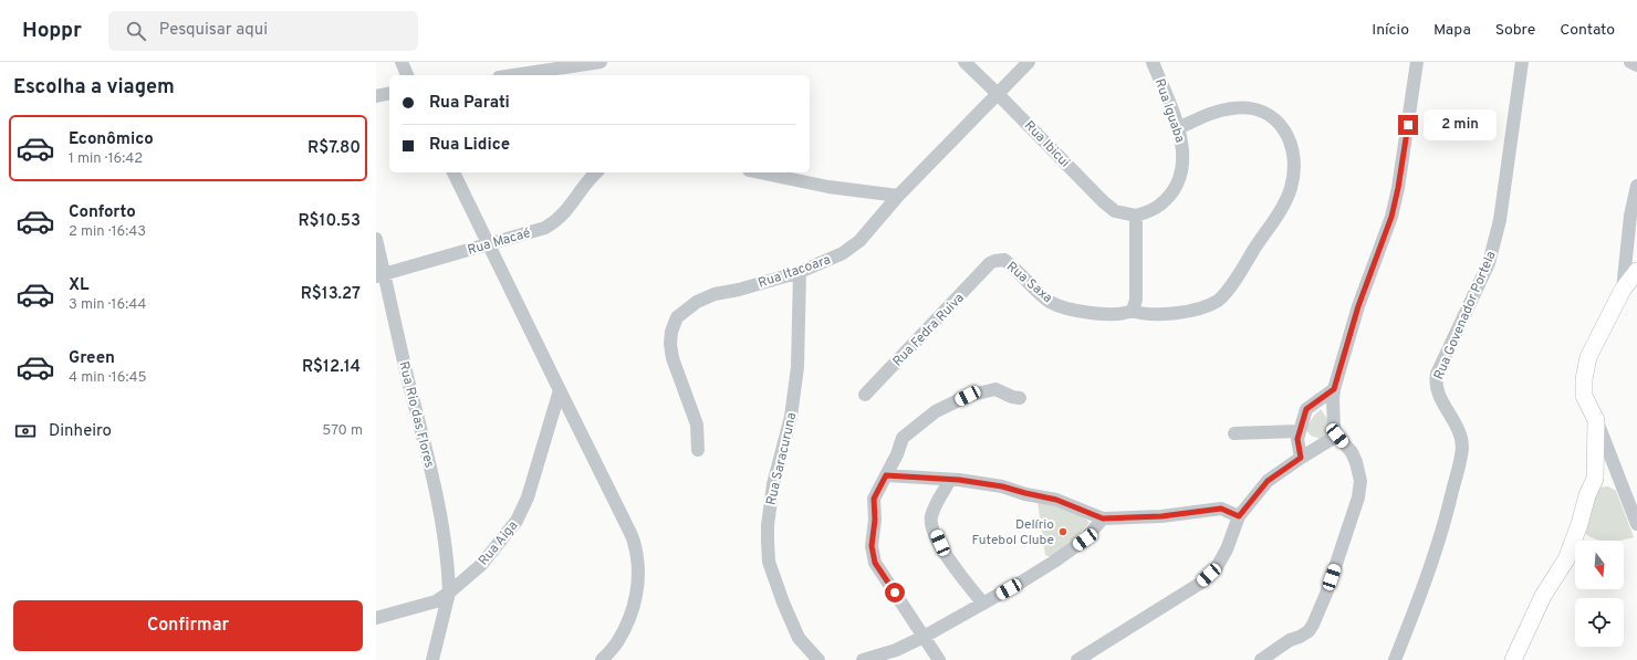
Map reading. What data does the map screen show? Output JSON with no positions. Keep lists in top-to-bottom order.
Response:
{
  "streets": {
    "street": [
      "Rua Iguaba",
      "Rua Ibicui",
      "Rua Macaé",
      "Rua Itacoara",
      "Rua Saxa",
      "Rua Govenador Portela",
      "Rua Fedra Ruiva",
      "Rua Rio das Flores",
      "Rua Saracuruna",
      "Rua Aiga"
    ]
  },
  "crossings": [
    ["Rua Iguaba", "Rua Ibicui"],
    ["Rua Ibicui", "Rua Itacoara"],
    ["Rua Macaé", "Rua Rio das Flores"],
    ["Rua Itacoara", "Rua Saracuruna"],
    ["Rua Saxa", "Rua Fedra Ruiva"],
    ["Rua Rio das Flores", "Rua Aiga"]
  ],
  "places": ["Delírio Futebol Clube"],
  "north": "bottom",
  "page": {
    "header": "Hoppr",
    "search": "Pesquisar aqui",
    "nav": [
      "Início",
      "Mapa",
      "Sobre",
      "Contato"
    ],
    "heading": "Escolha a viagem",
    "banner": ["Rua Parati", "Rua Lidice"],
    "bubble": "2 min",
    "list": [
      {
        "name": "Econômico",
        "note": "1 min · 16:42",
        "value": "R$7.80"
      },
      {
        "name": "Conforto",
        "note": "2 min · 16:43",
        "value": "R$10.53"
      },
      {
        "name": "XL",
        "note": "3 min · 16:44",
        "value": "R$13.27"
      },
      {
        "name": "Green",
        "note": "4 min · 16:45",
        "value": "R$12.14"
      }
    ],
    "pay": ["Dinheiro", "570 m"],
    "buttons": "Confirmar"
  }
}
